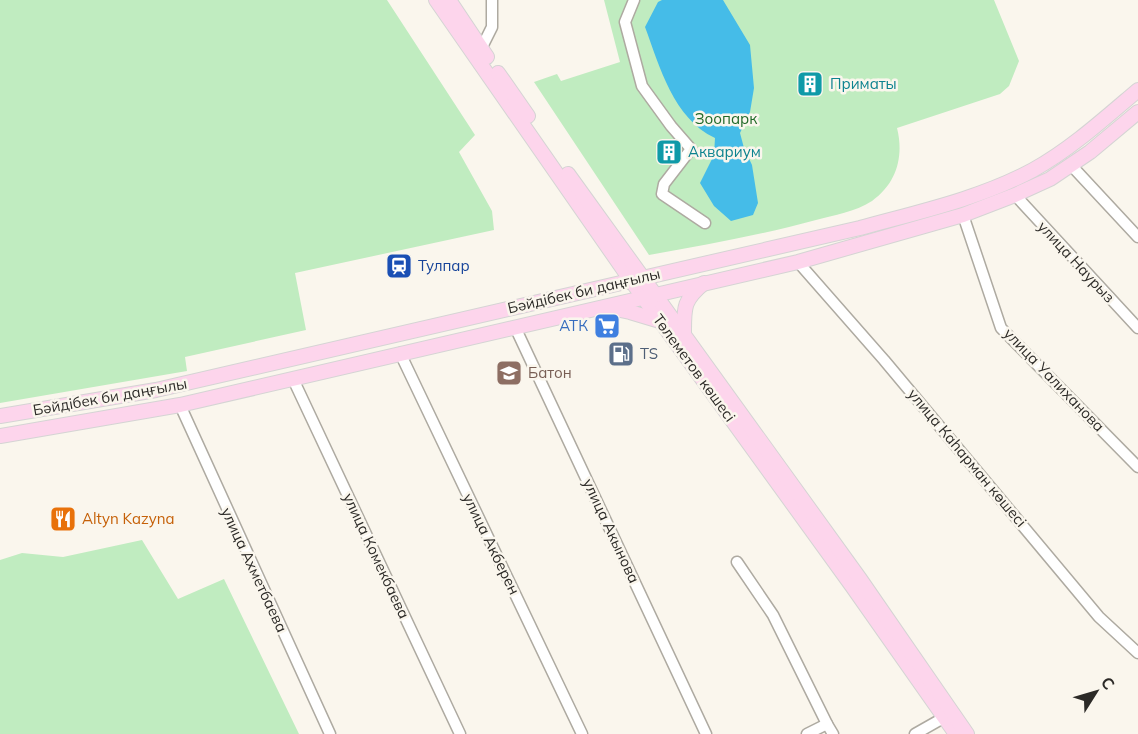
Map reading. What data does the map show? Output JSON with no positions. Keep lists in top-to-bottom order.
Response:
{
  "streets": {
    "main road": ["Бәйдібек би даңғылы", "Төлеметов көшесі"],
    "street": [
      "улица Наурыз",
      "улица Уалиханова",
      "улица Каһарман көшесі",
      "улица Акынова",
      "улица Акберен",
      "улица Комекбаева",
      "улица Ахметбаева"
    ]
  },
  "crossings": [
    ["улица Наурыз", "Бәйдібек би даңғылы"],
    ["Бәйдібек би даңғылы", "Төлеметов көшесі"],
    ["Бәйдібек би даңғылы", "улица Уалиханова"],
    ["Бәйдібек би даңғылы", "улица Каһарман көшесі"],
    ["Бәйдібек би даңғылы", "улица Акынова"],
    ["Бәйдібек би даңғылы", "улица Акберен"],
    ["Бәйдібек би даңғылы", "улица Комекбаева"],
    ["Бәйдібек би даңғылы", "улица Ахметбаева"]
  ],
  "parks": ["Зоопарк"],
  "places": {
    "building": ["Приматы", "Аквариум"],
    "station": ["Тулпар"],
    "supermarket": ["АТК"],
    "fuel station": ["TS"],
    "school or university": ["Батон"],
    "restaurant": ["Altyn Kazyna"]
  },
  "north": "top right"
}
